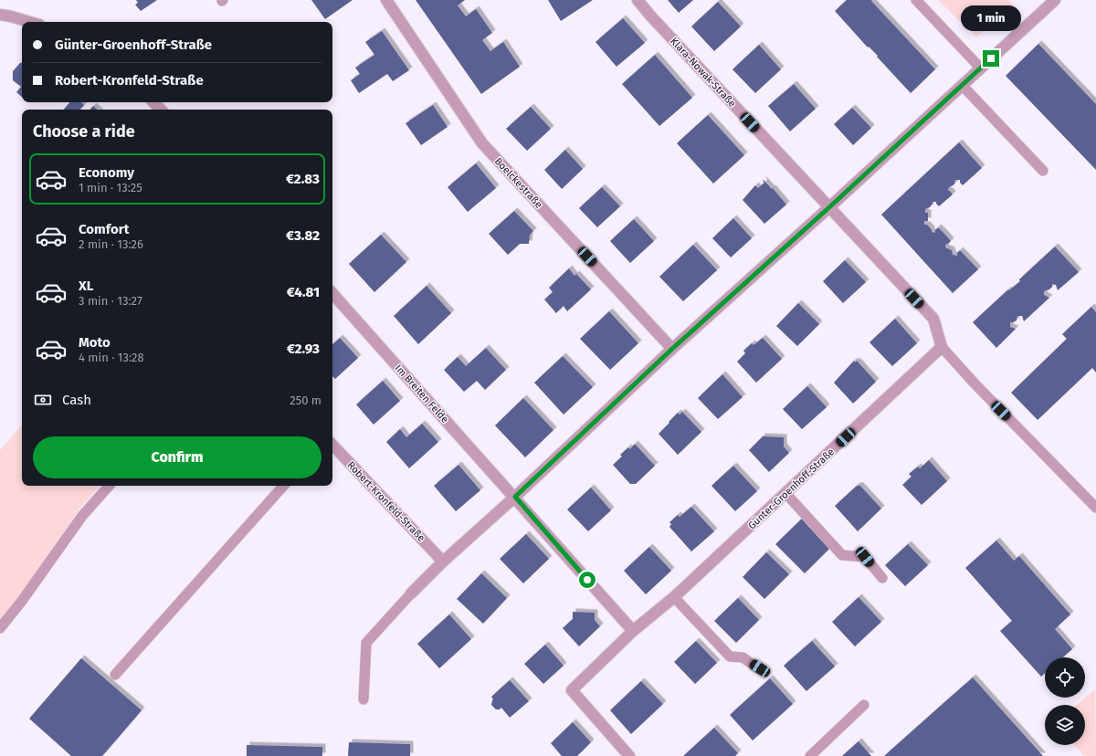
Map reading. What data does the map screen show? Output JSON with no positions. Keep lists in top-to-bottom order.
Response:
{
  "streets": {
    "street": [
      "Klara-Nowak-Straße",
      "Boelckestraße",
      "Im Breiten Felde",
      "Günter-Groenhoff-Straße",
      "Robert-Kronfeld-Straße"
    ]
  },
  "page": {
    "bubble": "1 min",
    "banner": ["Günter-Groenhoff-Straße", "Robert-Kronfeld-Straße"],
    "heading": "Choose a ride",
    "list": [
      {
        "name": "Economy",
        "note": "1 min · 13:25",
        "value": "€2.83"
      },
      {
        "name": "Comfort",
        "note": "2 min · 13:26",
        "value": "€3.82"
      },
      {
        "name": "XL",
        "note": "3 min · 13:27",
        "value": "€4.81"
      },
      {
        "name": "Moto",
        "note": "4 min · 13:28",
        "value": "€2.93"
      }
    ],
    "pay": ["Cash", "250 m"],
    "buttons": "Confirm"
  }
}
